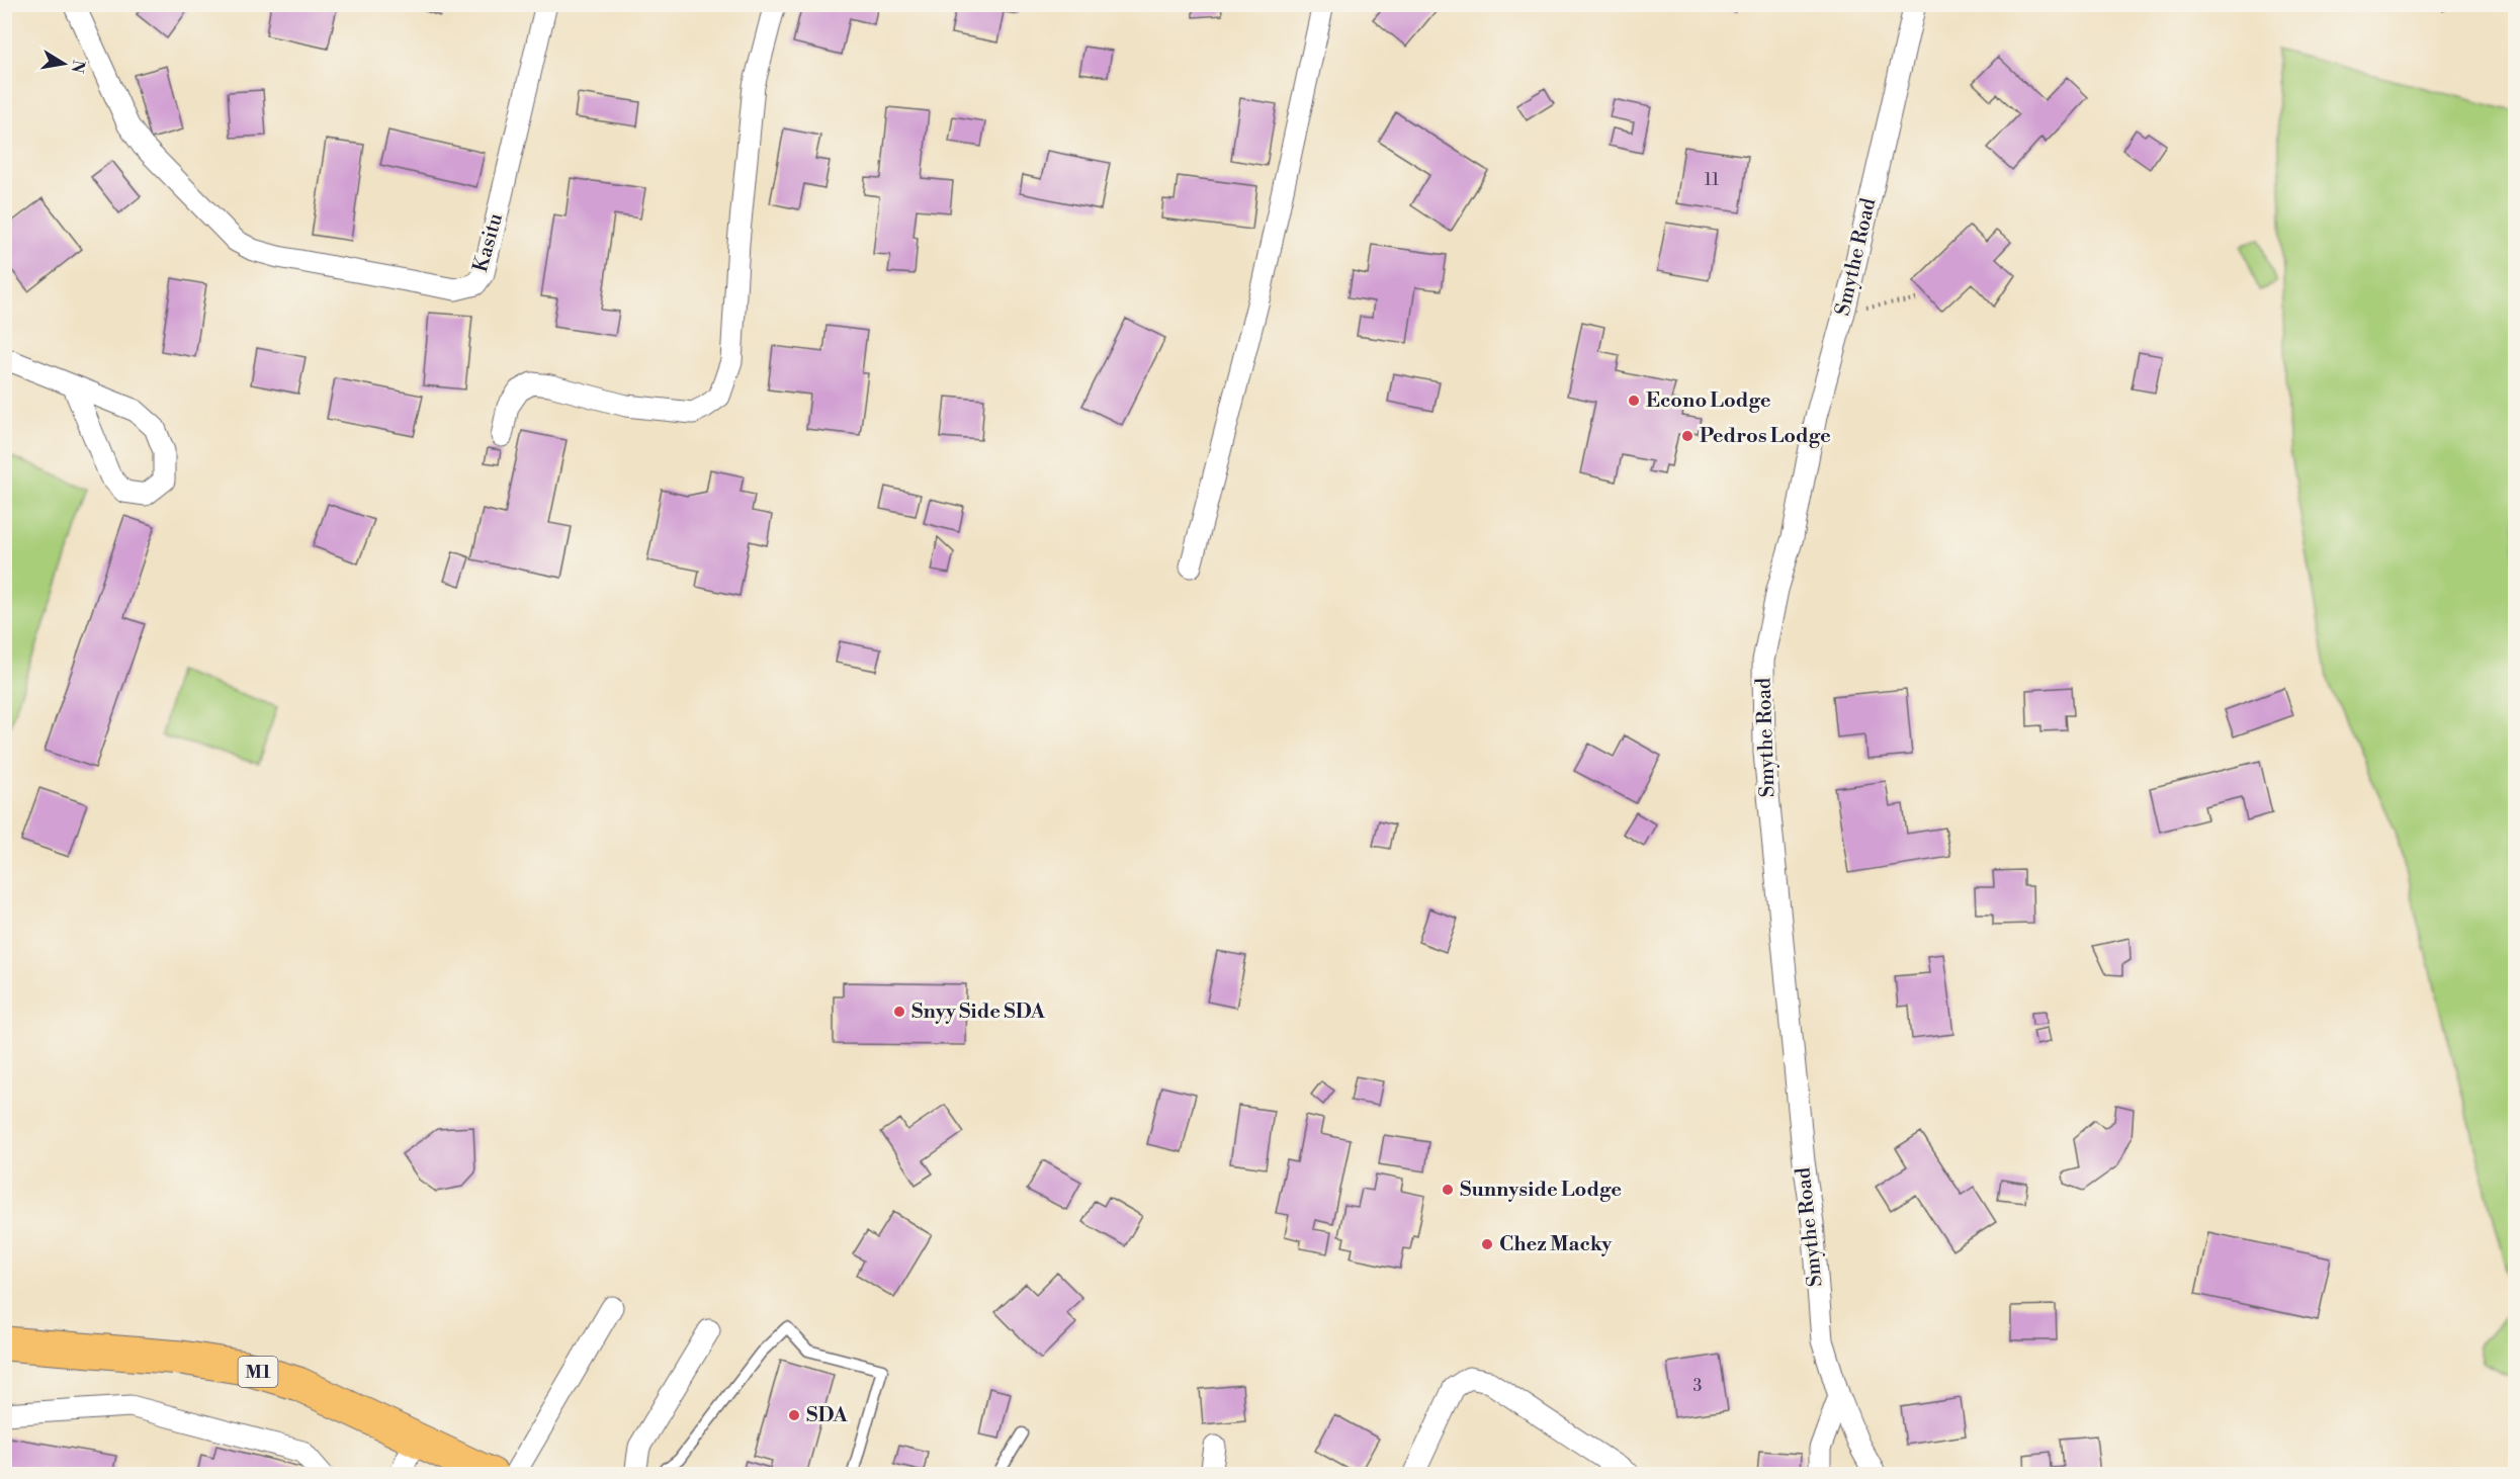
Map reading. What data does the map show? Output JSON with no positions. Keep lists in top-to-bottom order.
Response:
{
  "streets": {
    "highway": ["M1"],
    "street": ["Kasitu", "Smythe Road"]
  },
  "places": [
    "Econo Lodge",
    "Pedros Lodge",
    "Snyy Side SDA",
    "Sunnyside Lodge",
    "Chez Macky",
    "SDA"
  ],
  "house_numbers": ["11", "3"],
  "north": "right"
}
